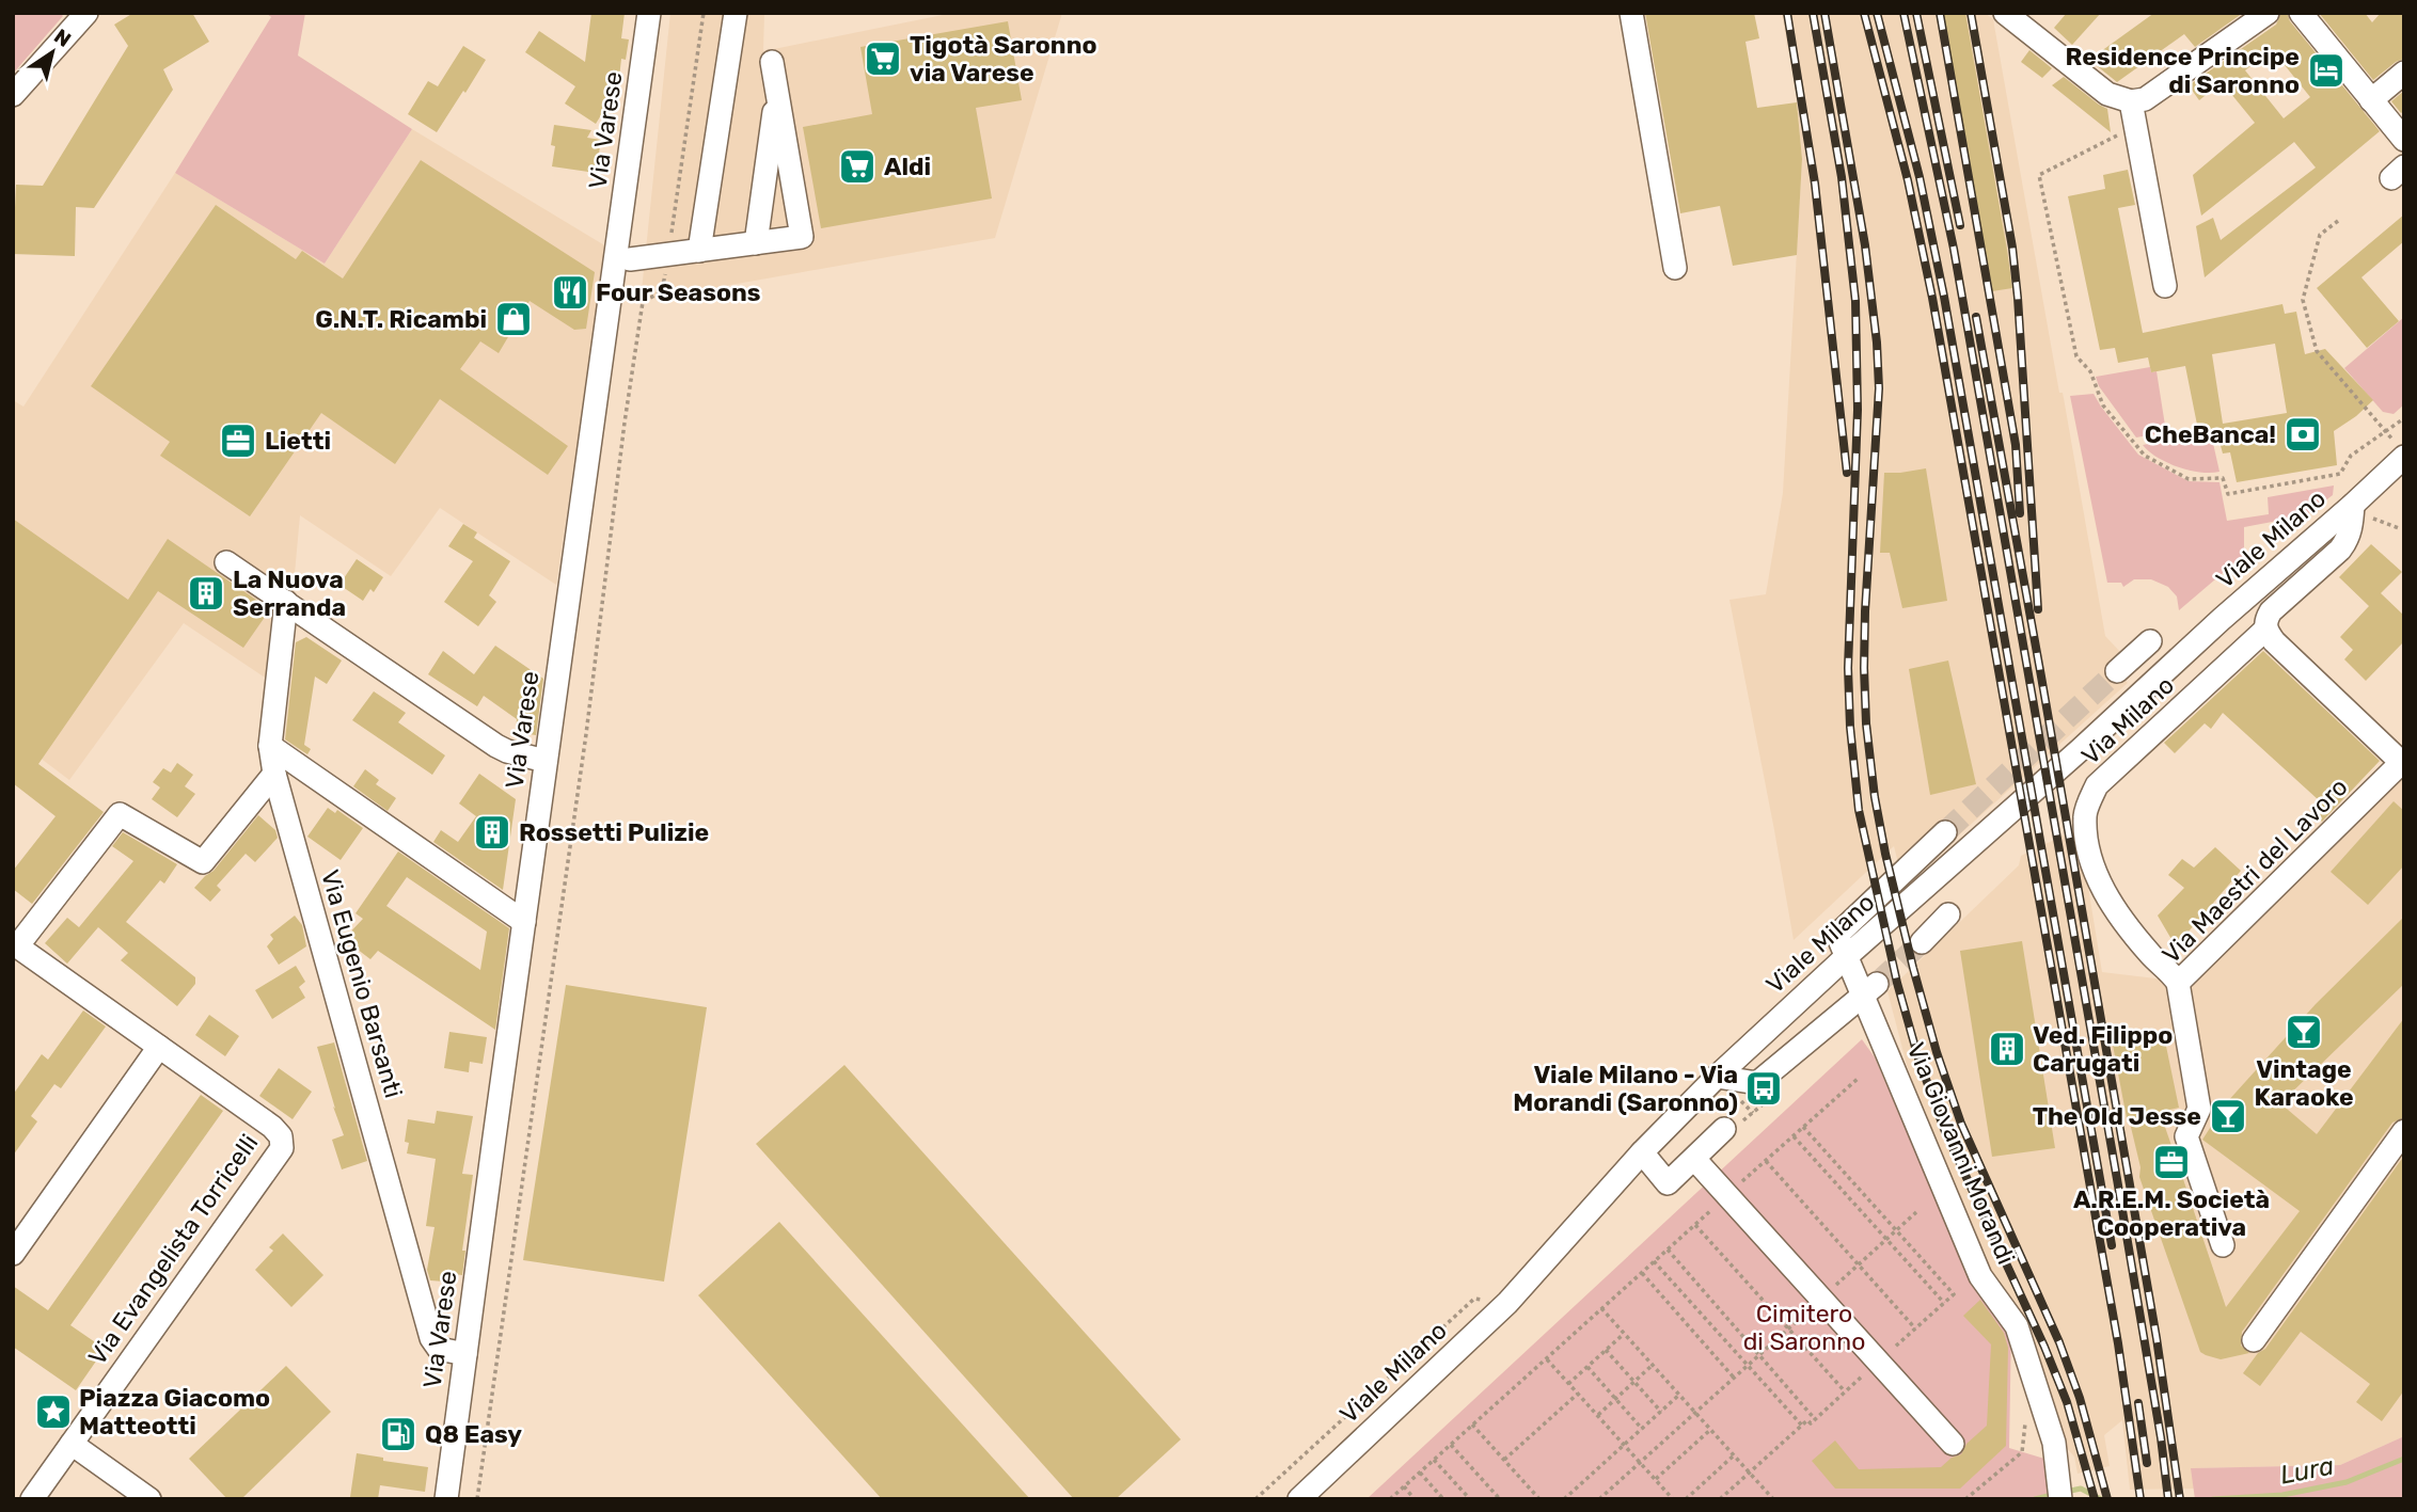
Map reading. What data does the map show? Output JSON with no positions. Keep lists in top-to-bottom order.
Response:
{
  "streets": {
    "street": [
      "Via Varese",
      "Viale Milano",
      "Via Milano",
      "Via Maestri del Lavoro",
      "Via Eugenio Barsanti",
      "Via Giovanni Morandi",
      "Via Evangelista Torricelli"
    ]
  },
  "crossings": [
    ["Via Varese", "Via Eugenio Barsanti"],
    ["Viale Milano", "Via Milano"],
    ["Viale Milano", "Via Giovanni Morandi"],
    ["Via Milano", "Via Maestri del Lavoro"]
  ],
  "water": ["Lura"],
  "parks": ["Cimitero di Saronno"],
  "places": {
    "supermarket": ["Tigotà Saronno via Varese", "Aldi"],
    "hotel": ["Residence Principe di Saronno"],
    "restaurant": ["Four Seasons"],
    "shop": ["G.N.T. Ricambi"],
    "bank": ["CheBanca!"],
    "office": ["Lietti", "A.R.E.M. Società Cooperativa"],
    "building": ["La Nuova Serranda", "Rossetti Pulizie", "Ved. Filippo Carugati"],
    "bar": ["Vintage Karaoke", "The Old Jesse"],
    "bus stop": ["Viale Milano - Via Morandi (Saronno)"],
    "place": ["Piazza Giacomo Matteotti"],
    "fuel station": ["Q8 Easy"]
  },
  "north": "top right"
}
